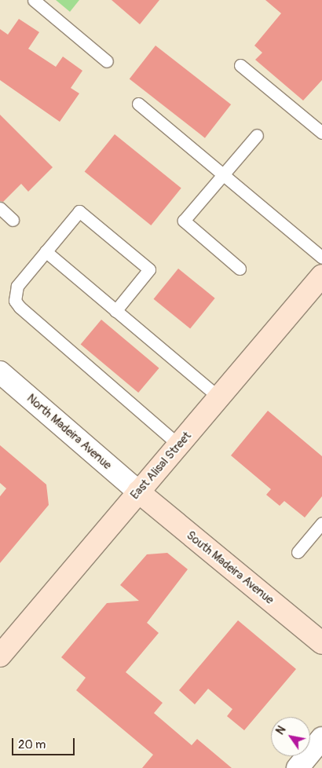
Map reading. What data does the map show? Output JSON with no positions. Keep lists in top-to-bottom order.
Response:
{
  "streets": {
    "main road": ["East Alisal Street", "South Madeira Avenue"],
    "street": ["North Madeira Avenue"]
  },
  "crossings": [
    ["North Madeira Avenue", "East Alisal Street"],
    ["North Madeira Avenue", "South Madeira Avenue"],
    ["East Alisal Street", "South Madeira Avenue"]
  ],
  "scale_bar": "20 m",
  "north": "top left"
}
